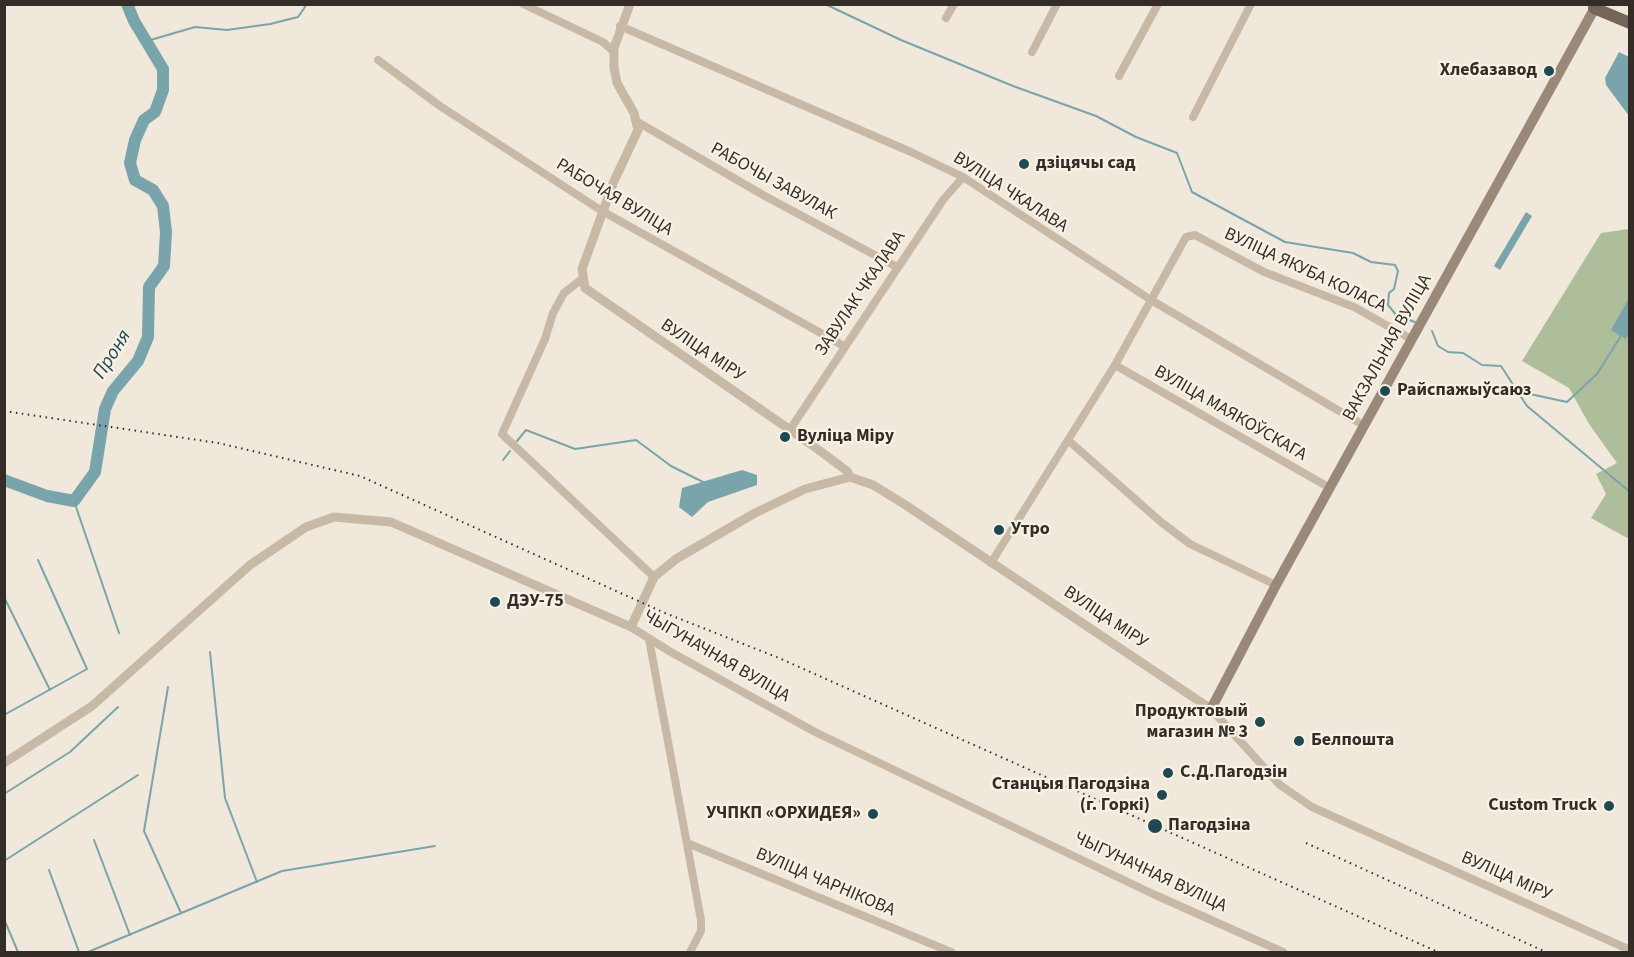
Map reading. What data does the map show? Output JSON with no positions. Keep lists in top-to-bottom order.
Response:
{
  "streets": {
    "main road": ["ВАКЗАЛЬНАЯ ВУЛІЦА"],
    "street": [
      "РАБОЧЫ ЗАВУЛАК",
      "ВУЛІЦА ЧКАЛАВА",
      "РАБОЧАЯ ВУЛІЦА",
      "ВУЛІЦА ЯКУБА КОЛАСА",
      "ЗАВУЛАК ЧКАЛАВА",
      "ВУЛІЦА МІРУ",
      "ВУЛІЦА МАЯКОЎСКАГА",
      "ЧЫГУНАЧНАЯ ВУЛІЦА",
      "ВУЛІЦА ЧАРНІКОВА"
    ]
  },
  "crossings": [
    ["РАБОЧЫ ЗАВУЛАК", "ЗАВУЛАК ЧКАЛАВА"],
    ["ВУЛІЦА ЧКАЛАВА", "ВУЛІЦА ЯКУБА КОЛАСА"],
    ["ВУЛІЦА ЧКАЛАВА", "ЗАВУЛАК ЧКАЛАВА"],
    ["ВУЛІЦА ЧКАЛАВА", "ВАКЗАЛЬНАЯ ВУЛІЦА"],
    ["РАБОЧАЯ ВУЛІЦА", "ЗАВУЛАК ЧКАЛАВА"],
    ["ВУЛІЦА ЯКУБА КОЛАСА", "ВАКЗАЛЬНАЯ ВУЛІЦА"],
    ["ВУЛІЦА ЯКУБА КОЛАСА", "ВУЛІЦА МІРУ"],
    ["ВУЛІЦА ЯКУБА КОЛАСА", "ВУЛІЦА МАЯКОЎСКАГА"],
    ["ЗАВУЛАК ЧКАЛАВА", "ВУЛІЦА МІРУ"],
    ["ВАКЗАЛЬНАЯ ВУЛІЦА", "ВУЛІЦА МІРУ"],
    ["ВАКЗАЛЬНАЯ ВУЛІЦА", "ВУЛІЦА МАЯКОЎСКАГА"]
  ],
  "water": ["Проня"],
  "places": [
    "Хлебазавод",
    "дзіцячы сад",
    "Райспажыўсаюз",
    "Вуліца Міру",
    "Утро",
    "ДЭУ-75",
    "Продуктовый магазин № 3",
    "Белпошта",
    "С.Д.Пагодзін",
    "Станцыя Пагодзіна (г. Горкі)",
    "Custom Truck",
    "УЧПКП «ОРХИДЕЯ»",
    "Пагодзіна"
  ]
}
